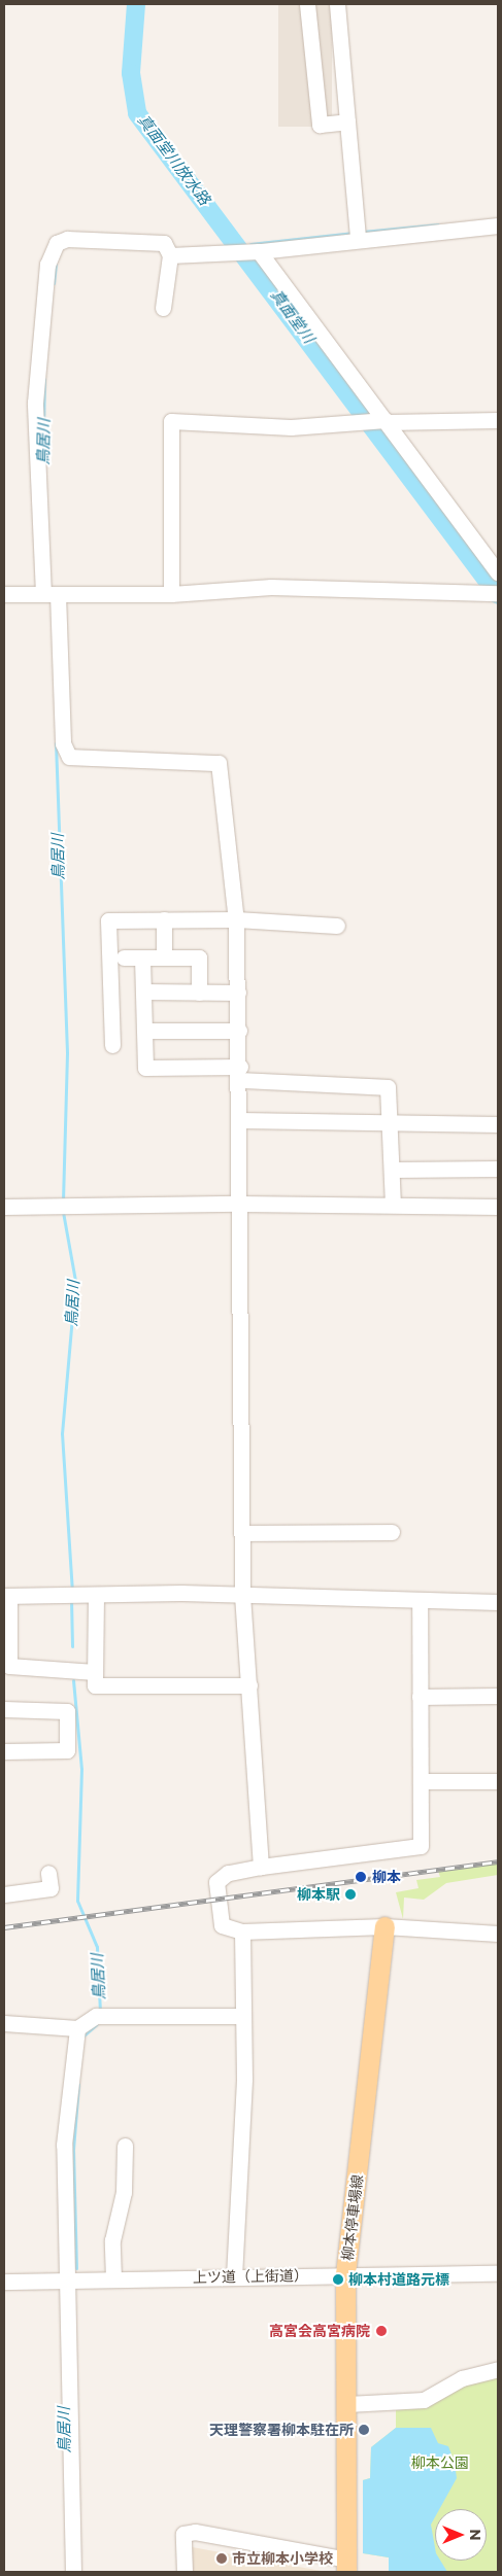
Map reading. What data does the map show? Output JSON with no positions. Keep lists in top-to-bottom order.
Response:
{
  "streets": {
    "main road": ["柳本停車場線"],
    "street": ["上ツ道（上街道）"]
  },
  "crossings": [
    ["柳本停車場線", "上ツ道（上街道）"]
  ],
  "water": ["真面堂川放水路", "真面堂川", "鳥居川"],
  "parks": ["柳本公園"],
  "places": [
    "柳本",
    "柳本駅",
    "柳本村道路元標",
    "高宮会高宮病院",
    "天理警察署柳本駐在所",
    "市立柳本小学校"
  ],
  "north": "right"
}
